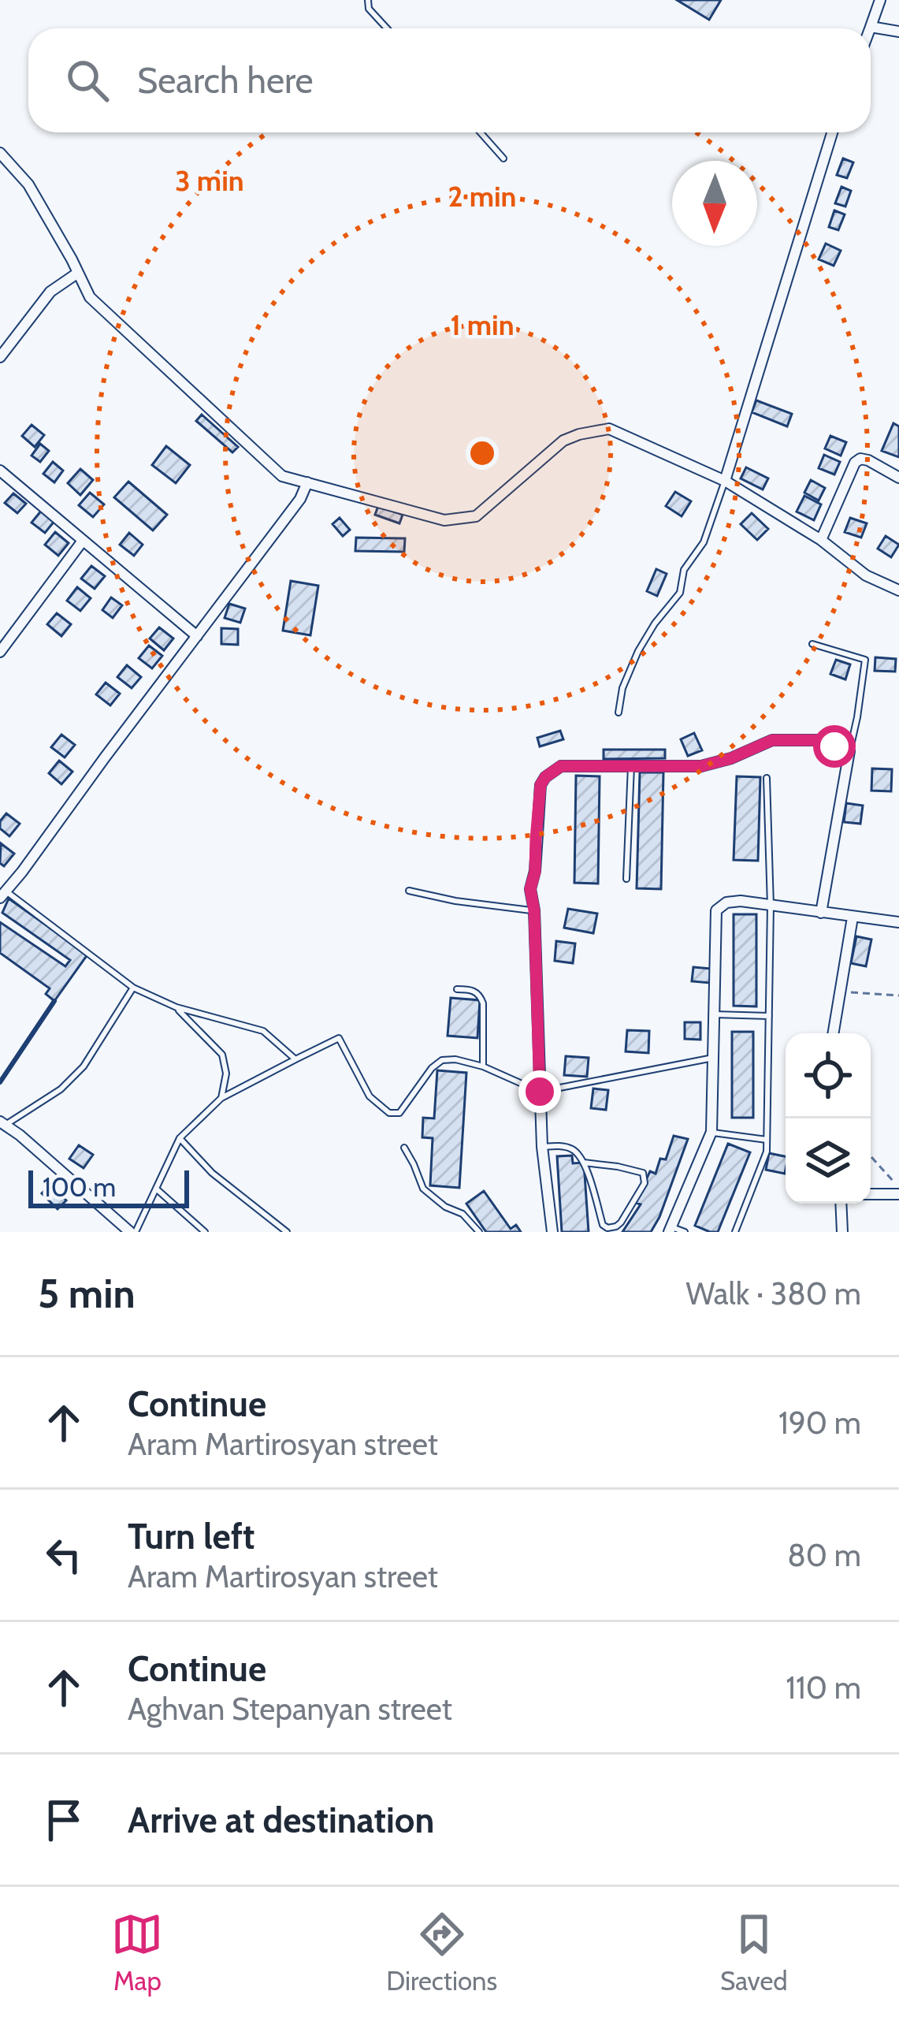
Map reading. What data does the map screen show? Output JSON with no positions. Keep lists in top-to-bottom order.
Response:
{
  "scale_bar": "100 m",
  "north": "bottom",
  "page": {
    "search": "Search here",
    "scale": "100 m",
    "heading": ["5 min", "Walk · 380 m"],
    "list": [
      ["Continue", "Aram Martirosyan street", "190 m"],
      ["Turn left", "Aram Martirosyan street", "80 m"],
      ["Continue", "Aghvan Stepanyan street", "110 m"],
      "Arrive at destination"
    ],
    "nav": ["Map", "Directions", "Saved"]
  },
  "rings": ["3 min", "2 min", "1 min"]
}
